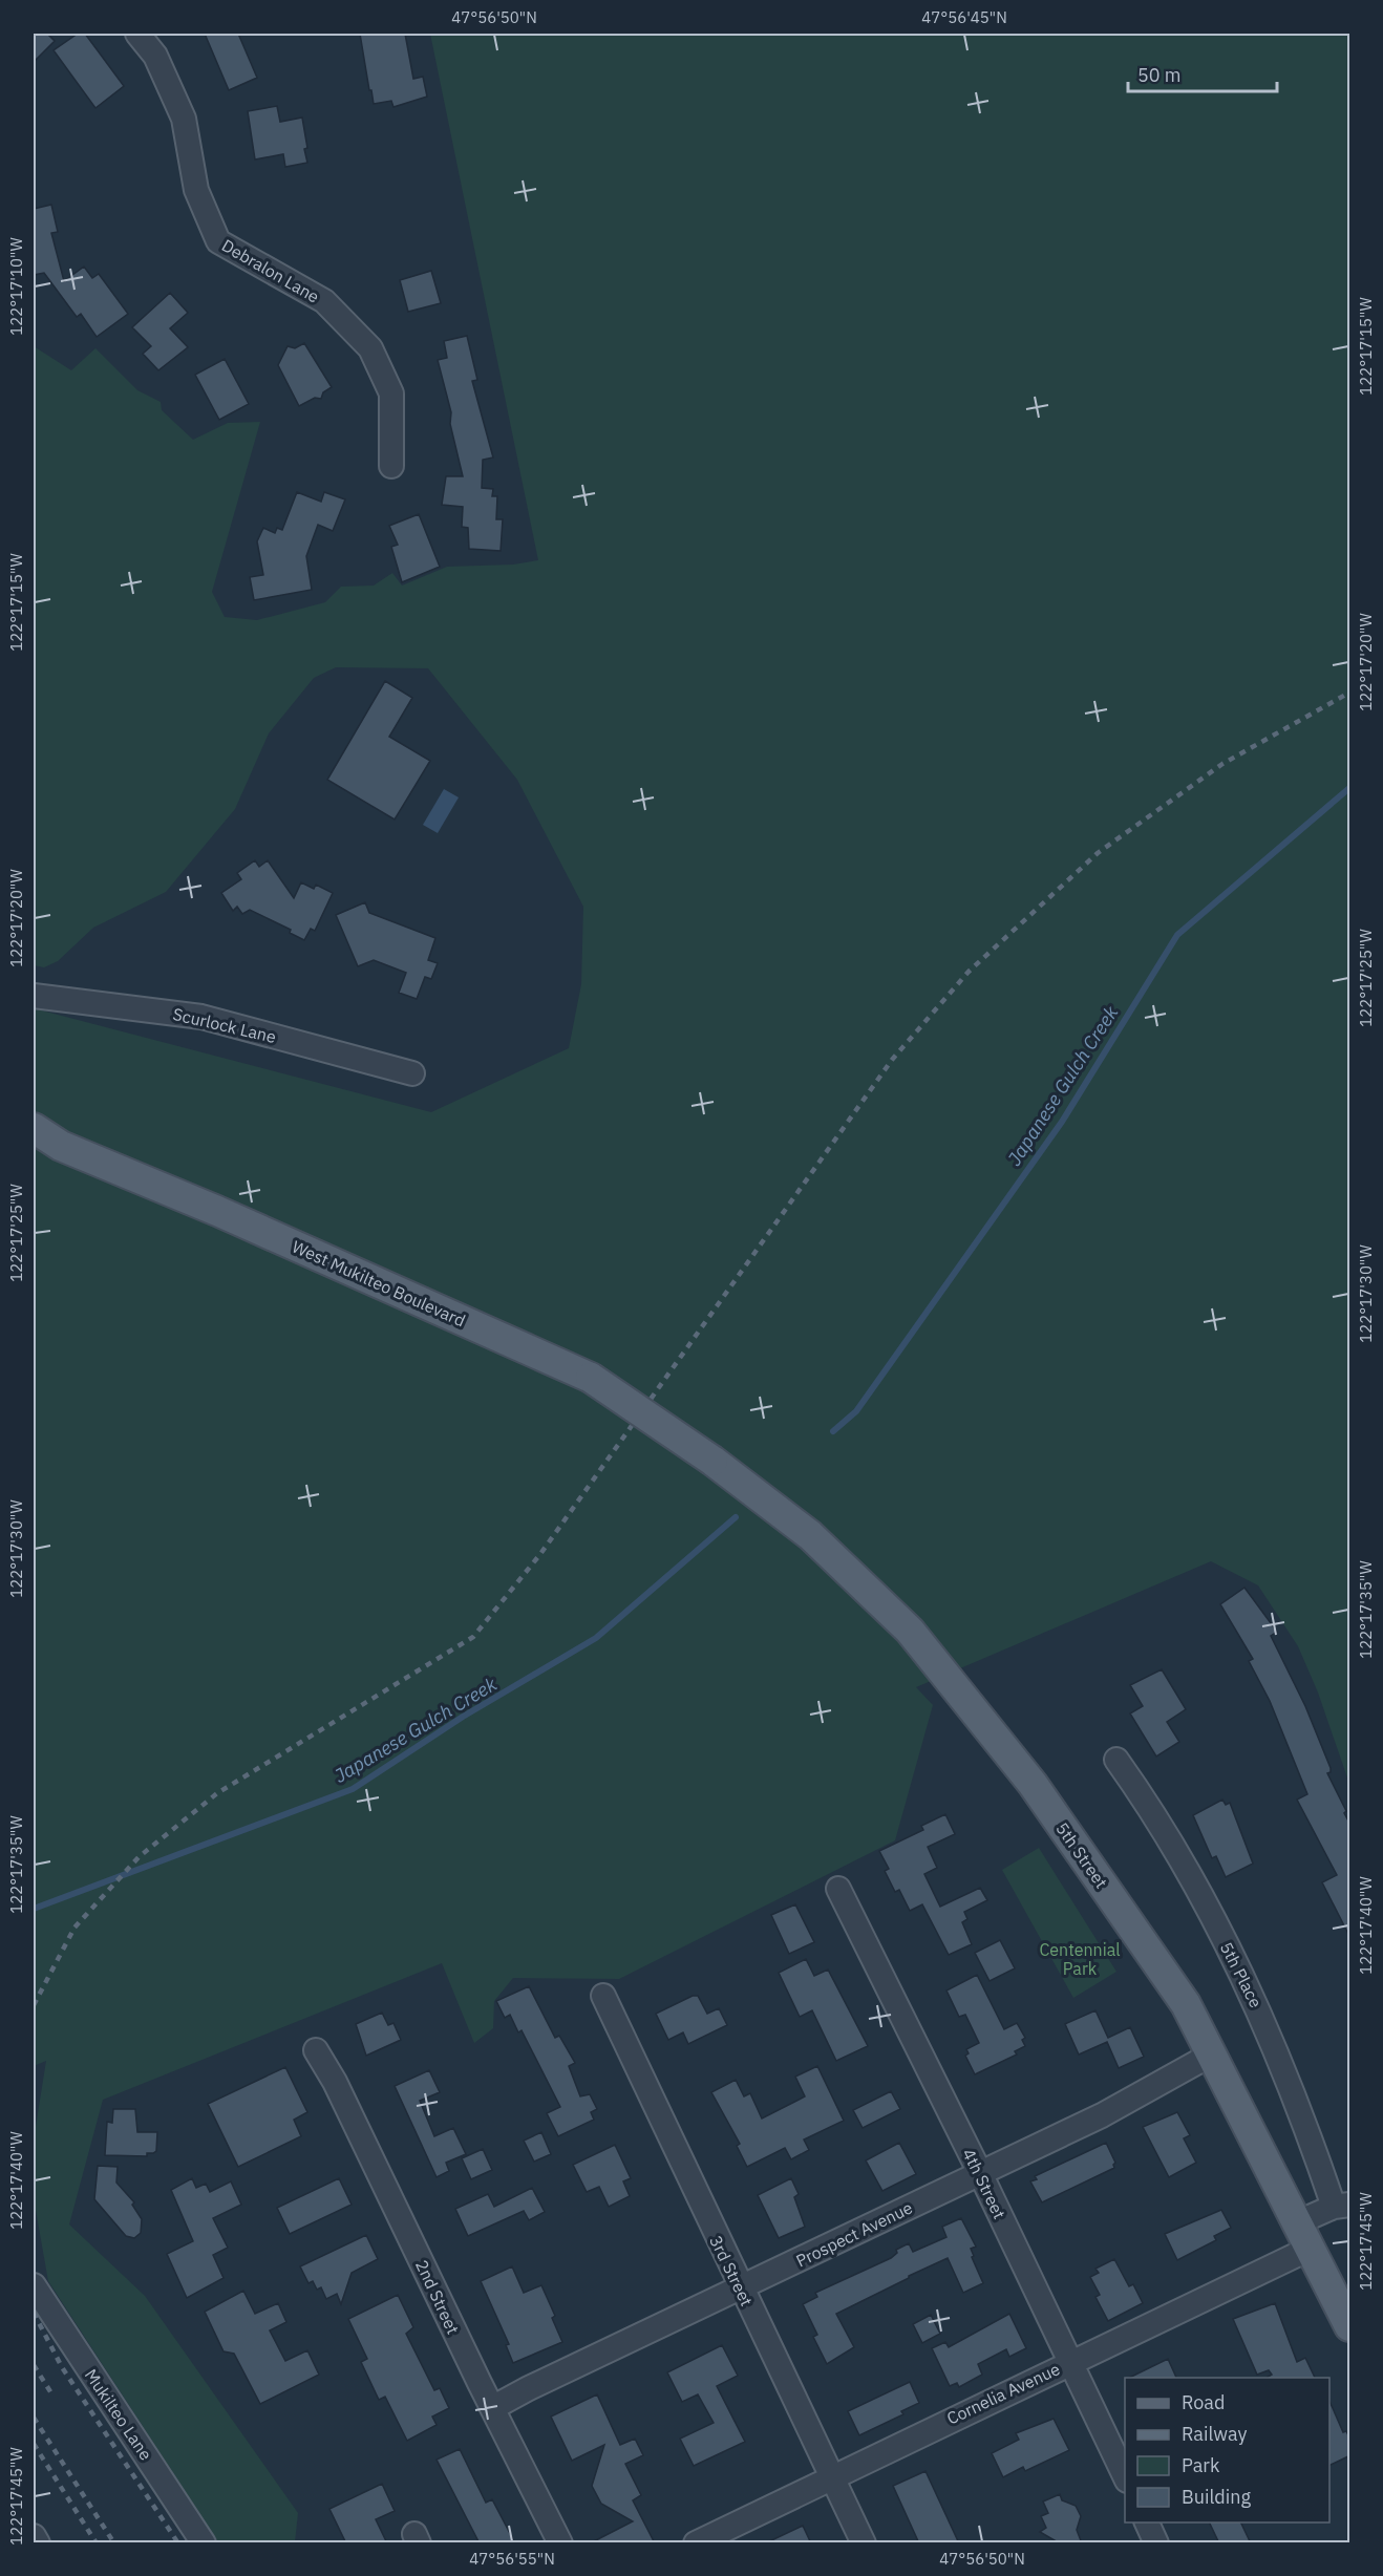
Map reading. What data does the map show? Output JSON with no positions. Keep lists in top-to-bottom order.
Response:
{
  "streets": {
    "main road": ["West Mukilteo Boulevard", "5th Street"],
    "street": [
      "Debralon Lane",
      "Scurlock Lane",
      "5th Place",
      "4th Street",
      "Prospect Avenue",
      "3rd Street",
      "2nd Street",
      "Cornelia Avenue",
      "Mukilteo Lane"
    ]
  },
  "crossings": [
    ["West Mukilteo Boulevard", "5th Street"],
    ["5th Street", "Prospect Avenue"],
    ["5th Street", "Cornelia Avenue"],
    ["5th Place", "Cornelia Avenue"],
    ["4th Street", "Prospect Avenue"],
    ["4th Street", "Cornelia Avenue"],
    ["Prospect Avenue", "3rd Street"],
    ["Prospect Avenue", "2nd Street"],
    ["3rd Street", "Cornelia Avenue"]
  ],
  "water": ["Japanese Gulch Creek"],
  "parks": ["Centennial Park"],
  "legend": [
    "Road",
    "Railway",
    "Park",
    "Building"
  ],
  "scale_bar": "50 m",
  "coordinates": [
    "47°56'50\"N",
    "47°56'45\"N",
    "122°17'10\"W",
    "122°17'15\"W",
    "122°17'20\"W",
    "122°17'25\"W",
    "122°17'30\"W",
    "122°17'35\"W",
    "122°17'40\"W",
    "122°17'45\"W",
    "47°56'55\"N"
  ]
}
